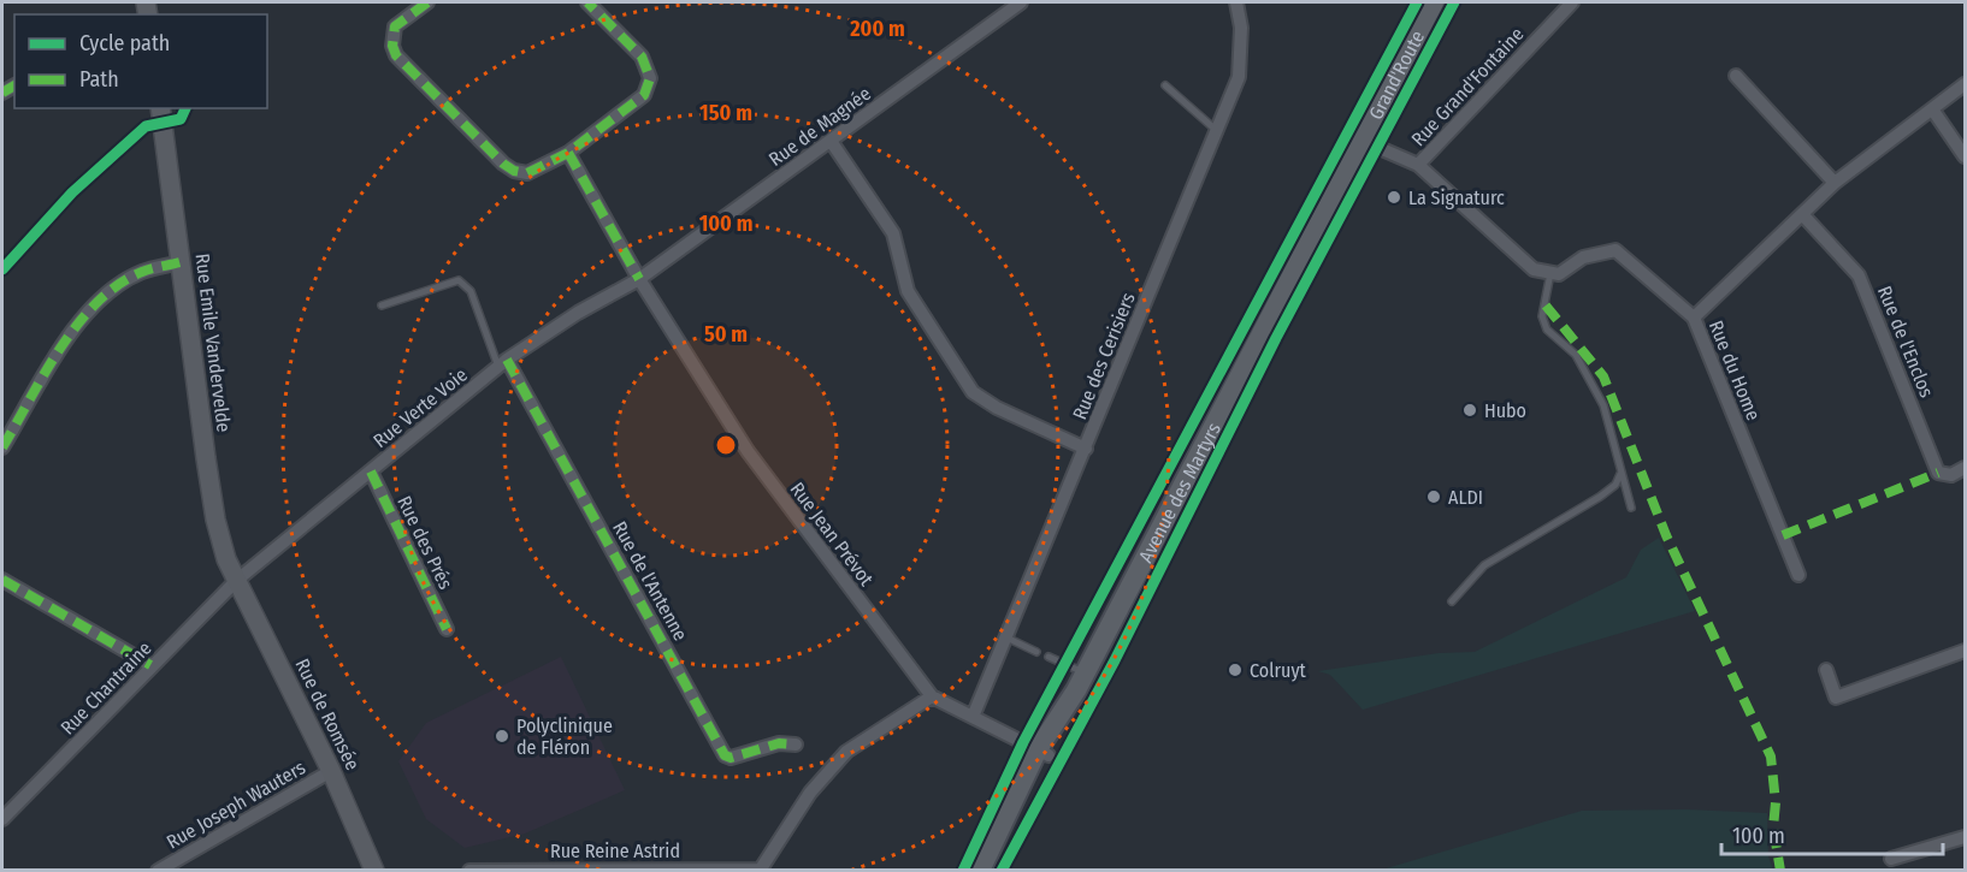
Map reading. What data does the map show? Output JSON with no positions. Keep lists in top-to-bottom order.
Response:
{
  "streets": {
    "main road": [
      "Grand'Route",
      "Rue Emile Vandervelde",
      "Avenue des Martyrs",
      "Rue de Romsée"
    ],
    "street": [
      "Rue Grand'Fontaine",
      "Rue de Magnée",
      "Rue de l'Enclos",
      "Rue des Cerisiers",
      "Rue du Home",
      "Rue Verte Voie",
      "Rue Jean Prévot",
      "Rue des Prés",
      "Rue de l'Antenne",
      "Rue Chantraine",
      "Rue Joseph Wauters",
      "Rue Reine Astrid"
    ]
  },
  "crossings": [
    ["Grand'Route", "Avenue des Martyrs"],
    ["Rue de Magnée", "Rue Verte Voie"],
    ["Rue de Magnée", "Rue Jean Prévot"],
    ["Rue Emile Vandervelde", "Rue Verte Voie"],
    ["Rue Emile Vandervelde", "Rue Chantraine"],
    ["Rue Emile Vandervelde", "Rue de Romsée"],
    ["Rue des Cerisiers", "Rue Jean Prévot"],
    ["Rue Verte Voie", "Rue Jean Prévot"],
    ["Rue Verte Voie", "Rue des Prés"],
    ["Rue Verte Voie", "Rue de l'Antenne"],
    ["Rue Verte Voie", "Rue Chantraine"],
    ["Rue Verte Voie", "Rue de Romsée"],
    ["Avenue des Martyrs", "Rue Jean Prévot"],
    ["Rue Chantraine", "Rue de Romsée"],
    ["Rue de Romsée", "Rue Joseph Wauters"]
  ],
  "places": [
    "La Signaturc",
    "Hubo",
    "ALDI",
    "Colruyt",
    "Polyclinique de Fléron"
  ],
  "legend": ["Cycle path", "Path"],
  "scale_bar": "100 m",
  "rings": [
    "200 m",
    "150 m",
    "100 m",
    "50 m"
  ]
}
